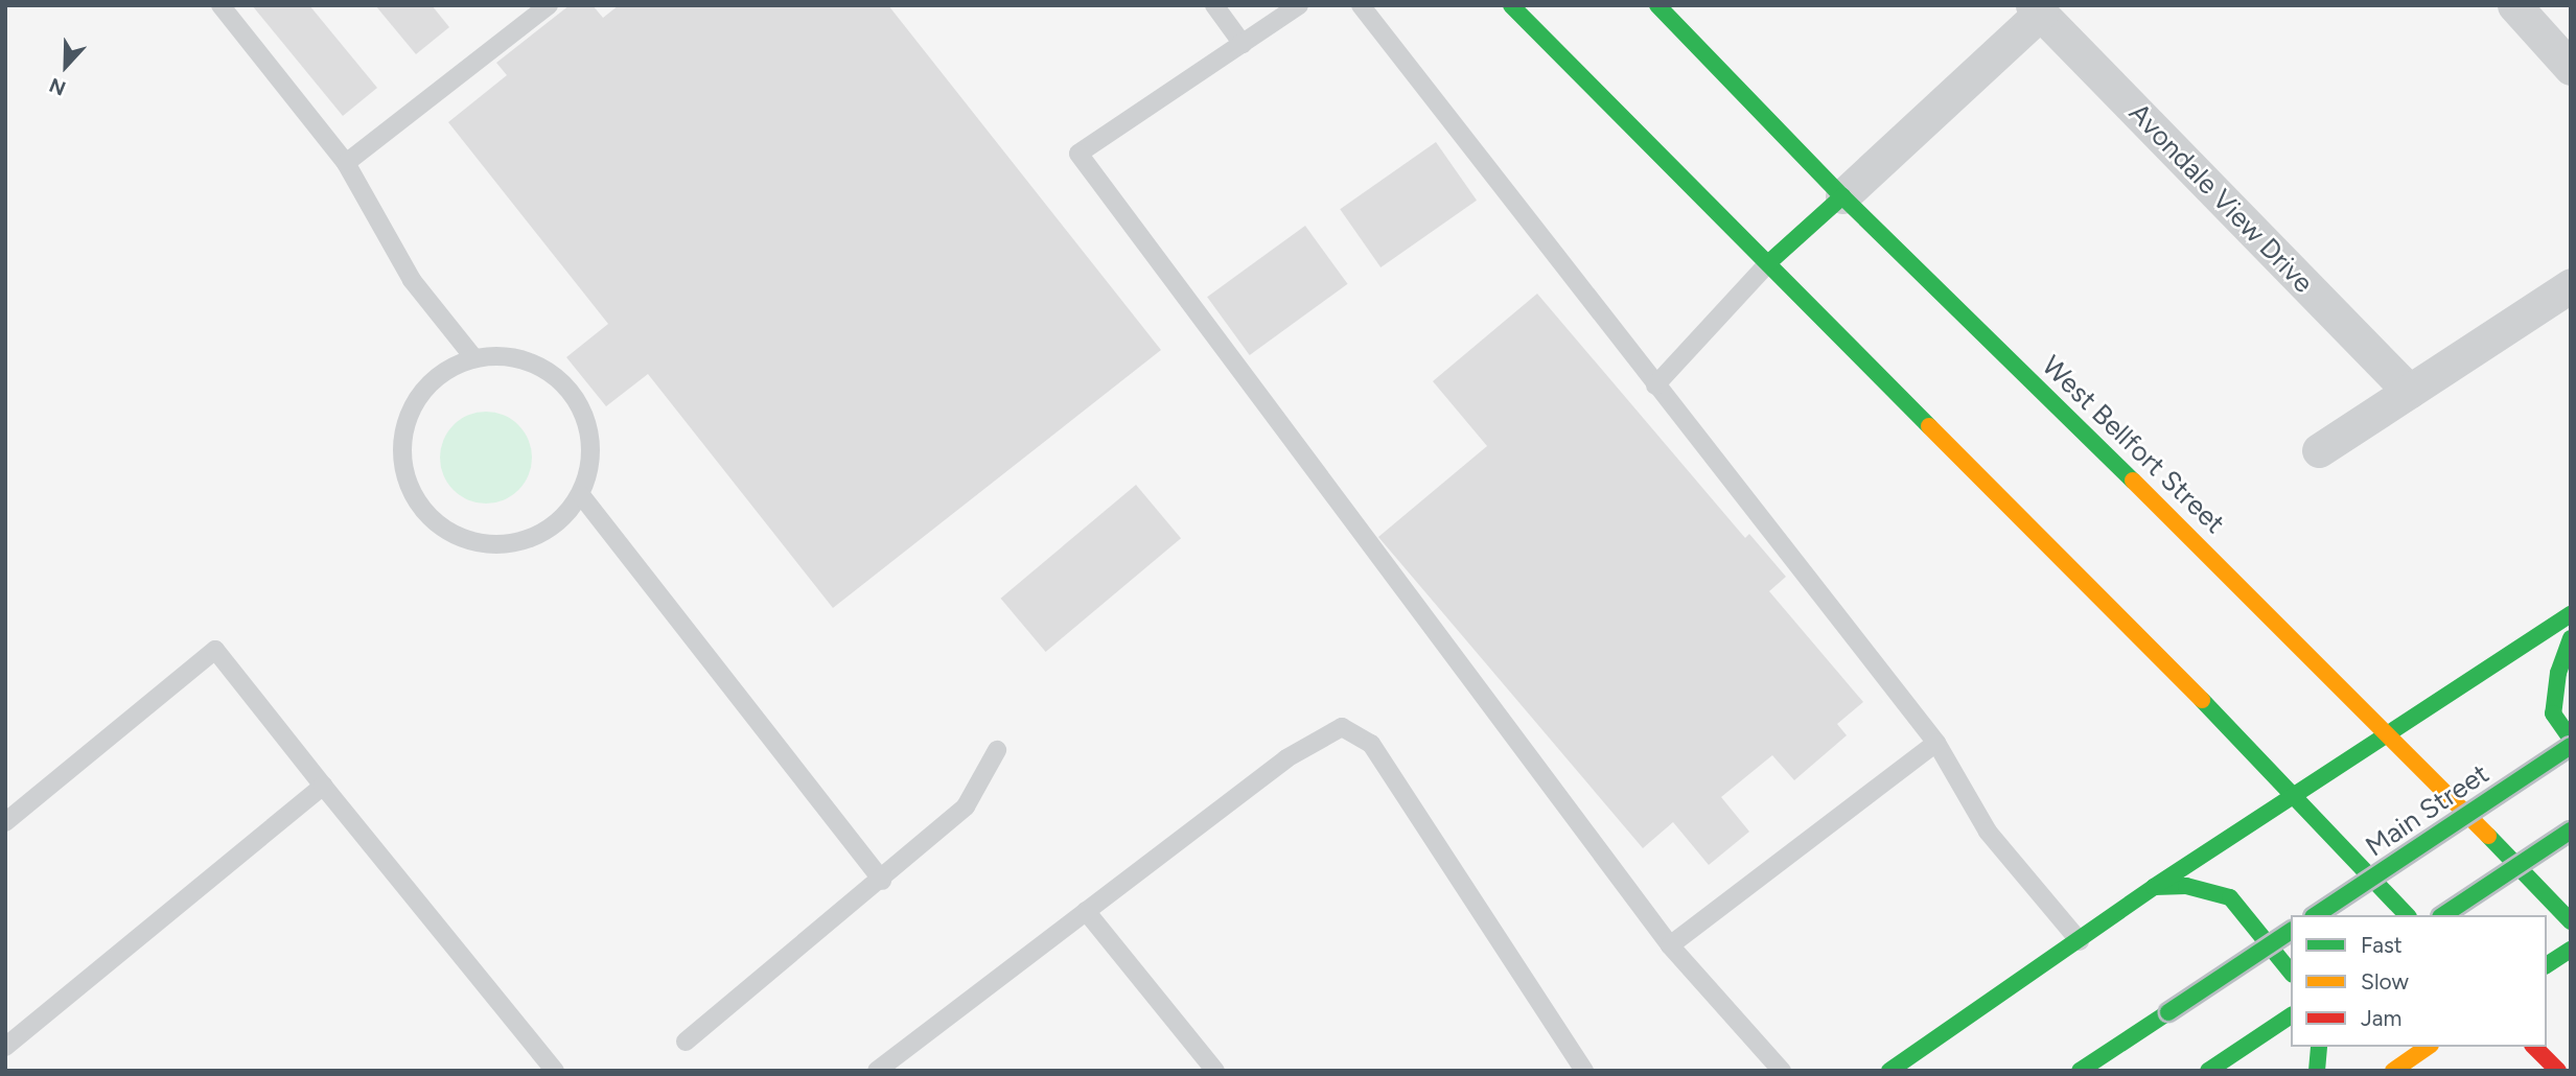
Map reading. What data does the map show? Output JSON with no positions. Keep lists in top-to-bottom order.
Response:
{
  "streets": {
    "main road": ["West Bellfort Street", "Main Street"],
    "street": ["Avondale View Drive"]
  },
  "legend": ["Fast", "Slow", "Jam"],
  "north": "bottom"
}
